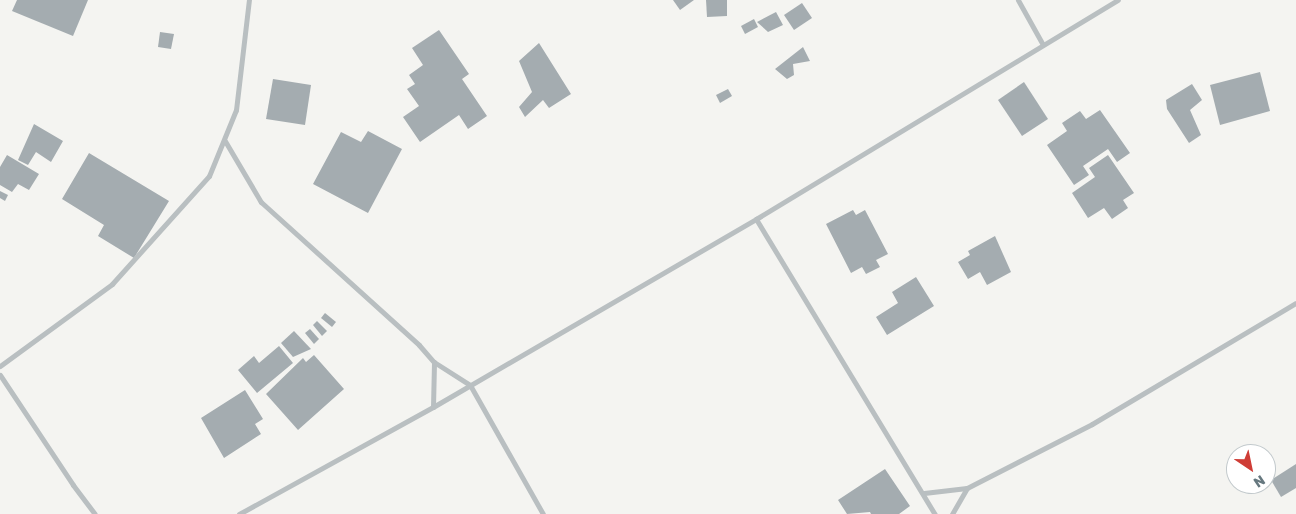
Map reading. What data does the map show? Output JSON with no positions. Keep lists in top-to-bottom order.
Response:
{
  "north": "bottom right"
}
